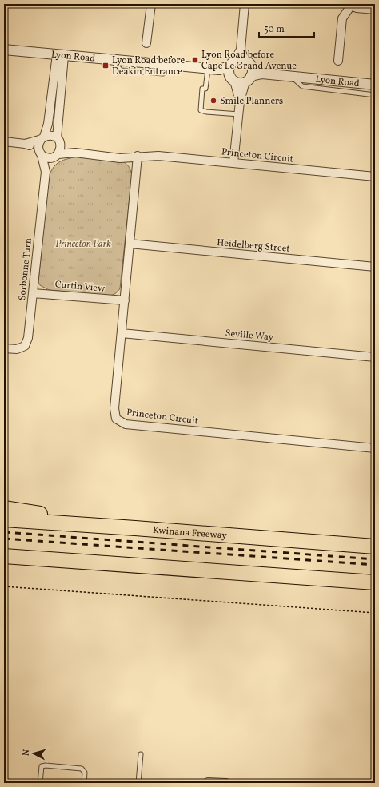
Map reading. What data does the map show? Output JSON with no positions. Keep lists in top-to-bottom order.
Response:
{
  "streets": {
    "highway": ["Kwinana Freeway"],
    "street": [
      "Lyon Road",
      "Princeton Circuit",
      "Heidelberg Street",
      "Sorbonne Turn",
      "Curtin View",
      "Seville Way"
    ]
  },
  "crossings": [
    ["Princeton Circuit", "Heidelberg Street"],
    ["Princeton Circuit", "Sorbonne Turn"],
    ["Princeton Circuit", "Curtin View"],
    ["Princeton Circuit", "Seville Way"],
    ["Sorbonne Turn", "Curtin View"]
  ],
  "parks": ["Princeton Park"],
  "places": {
    "transit": ["Lyon Road before Cape Le Grand Avenue", "Lyon Road before Deakin Entrance"],
    "other": ["Smile Planners"]
  },
  "scale_bar": "50 m",
  "north": "left"
}
